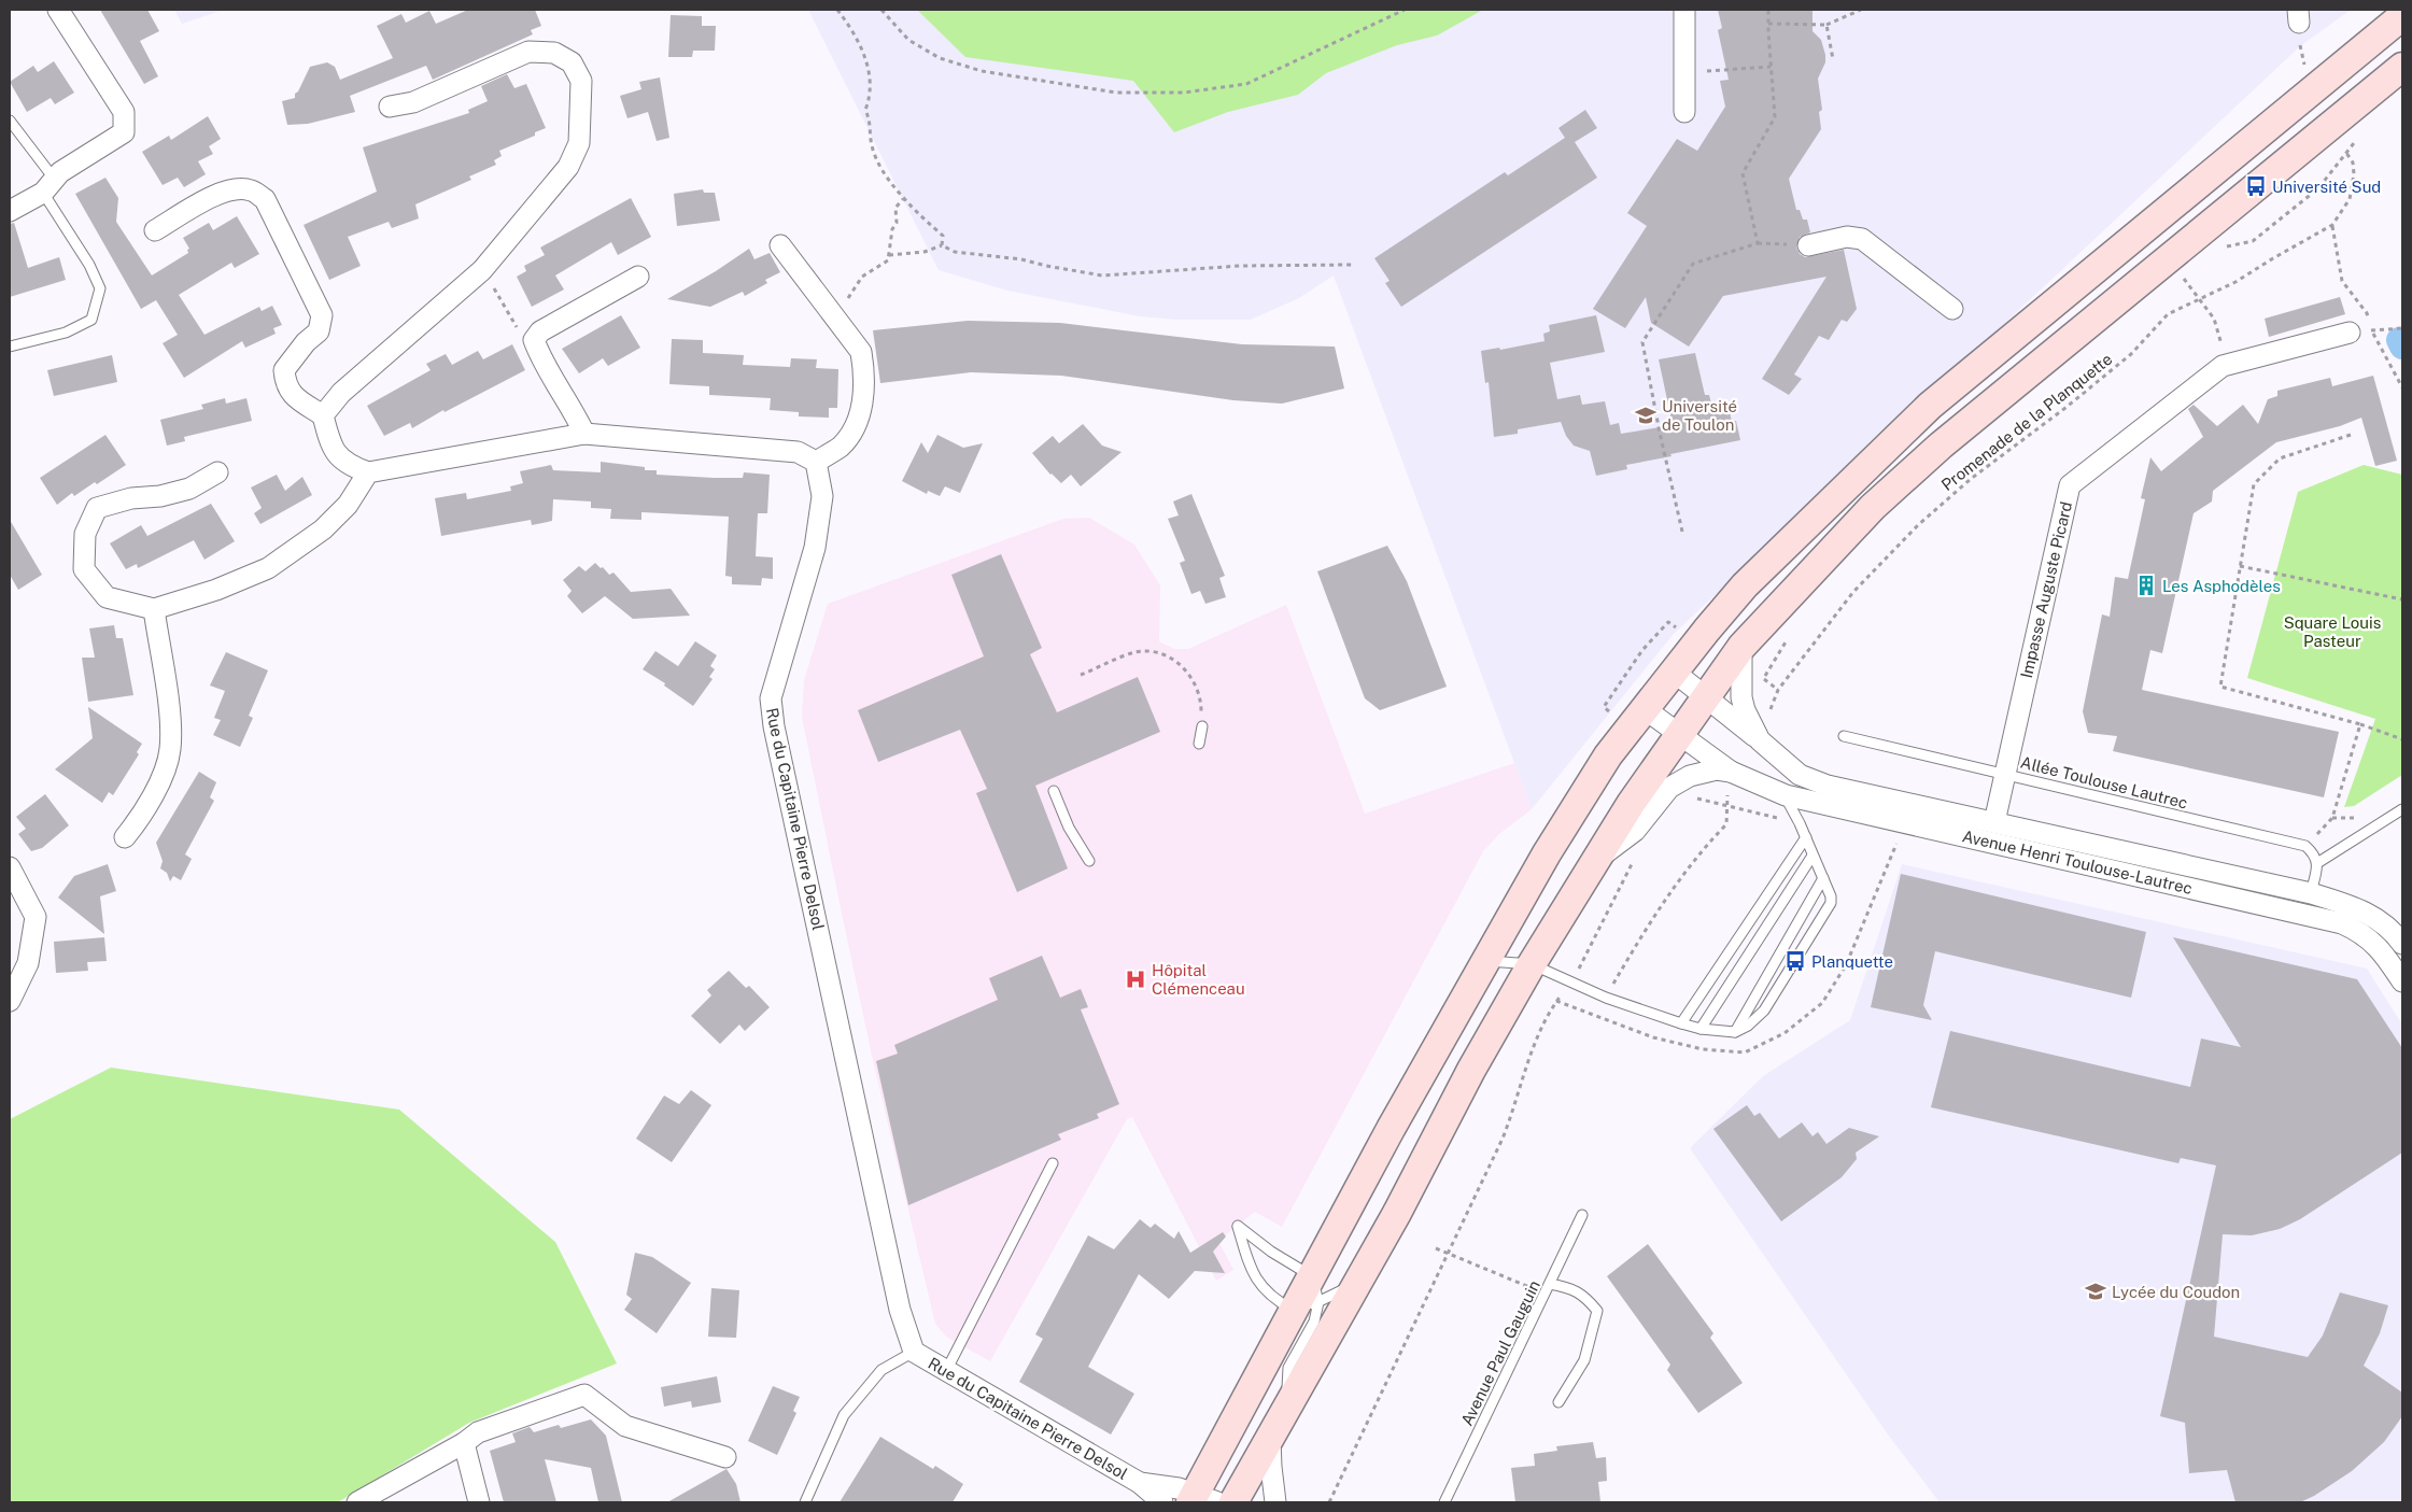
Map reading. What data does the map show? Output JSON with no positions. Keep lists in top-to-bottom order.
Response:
{
  "streets": {
    "street": ["Impasse Auguste Picard", "Rue du Capitaine Pierre Delsol", "Avenue Henri Toulouse-Lautrec"],
    "lane": ["Allée Toulouse Lautrec", "Avenue Paul Gauguin"],
    "path": ["Promenade de la Planquette"]
  },
  "crossings": [
    ["Impasse Auguste Picard", "Allée Toulouse Lautrec"],
    ["Impasse Auguste Picard", "Avenue Henri Toulouse-Lautrec"]
  ],
  "parks": ["Square Louis Pasteur"],
  "places": {
    "bus stop": ["Université Sud", "Planquette"],
    "school or university": ["Université de Toulon", "Lycée du Coudon"],
    "building": ["Les Asphodèles"],
    "hospital": ["Hôpital Clémenceau"]
  }
}
